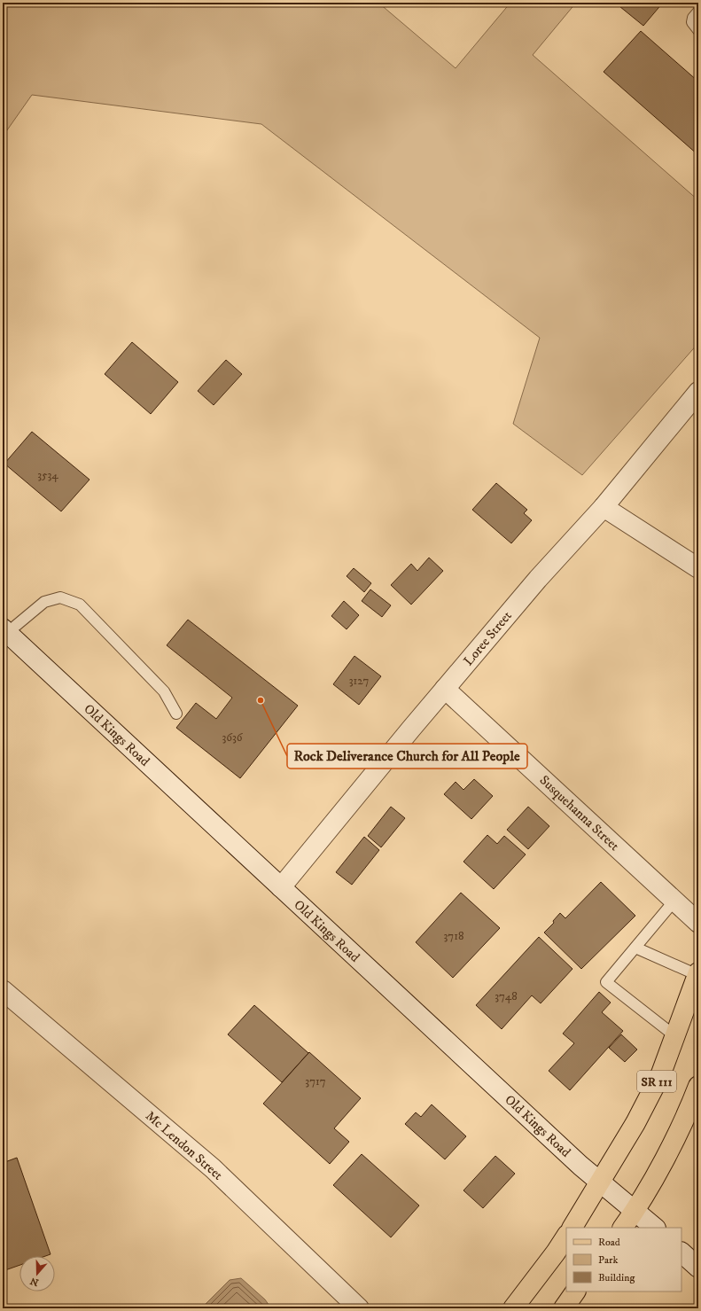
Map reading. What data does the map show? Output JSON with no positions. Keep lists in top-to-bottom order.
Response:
{
  "streets": {
    "main road": ["SR 111"],
    "street": [
      "Loree Street",
      "Old Kings Road",
      "Susquehanna Street",
      "Mc Lendon Street"
    ]
  },
  "crossings": [
    ["Loree Street", "Old Kings Road"],
    ["Loree Street", "Susquehanna Street"],
    ["Old Kings Road", "SR 111"]
  ],
  "places": ["Rock Deliverance Church for All People"],
  "house_numbers": [
    "3534",
    "3127",
    "3636",
    "3718",
    "3748",
    "3717"
  ],
  "legend": ["Road", "Park", "Building"],
  "north": "bottom"
}
